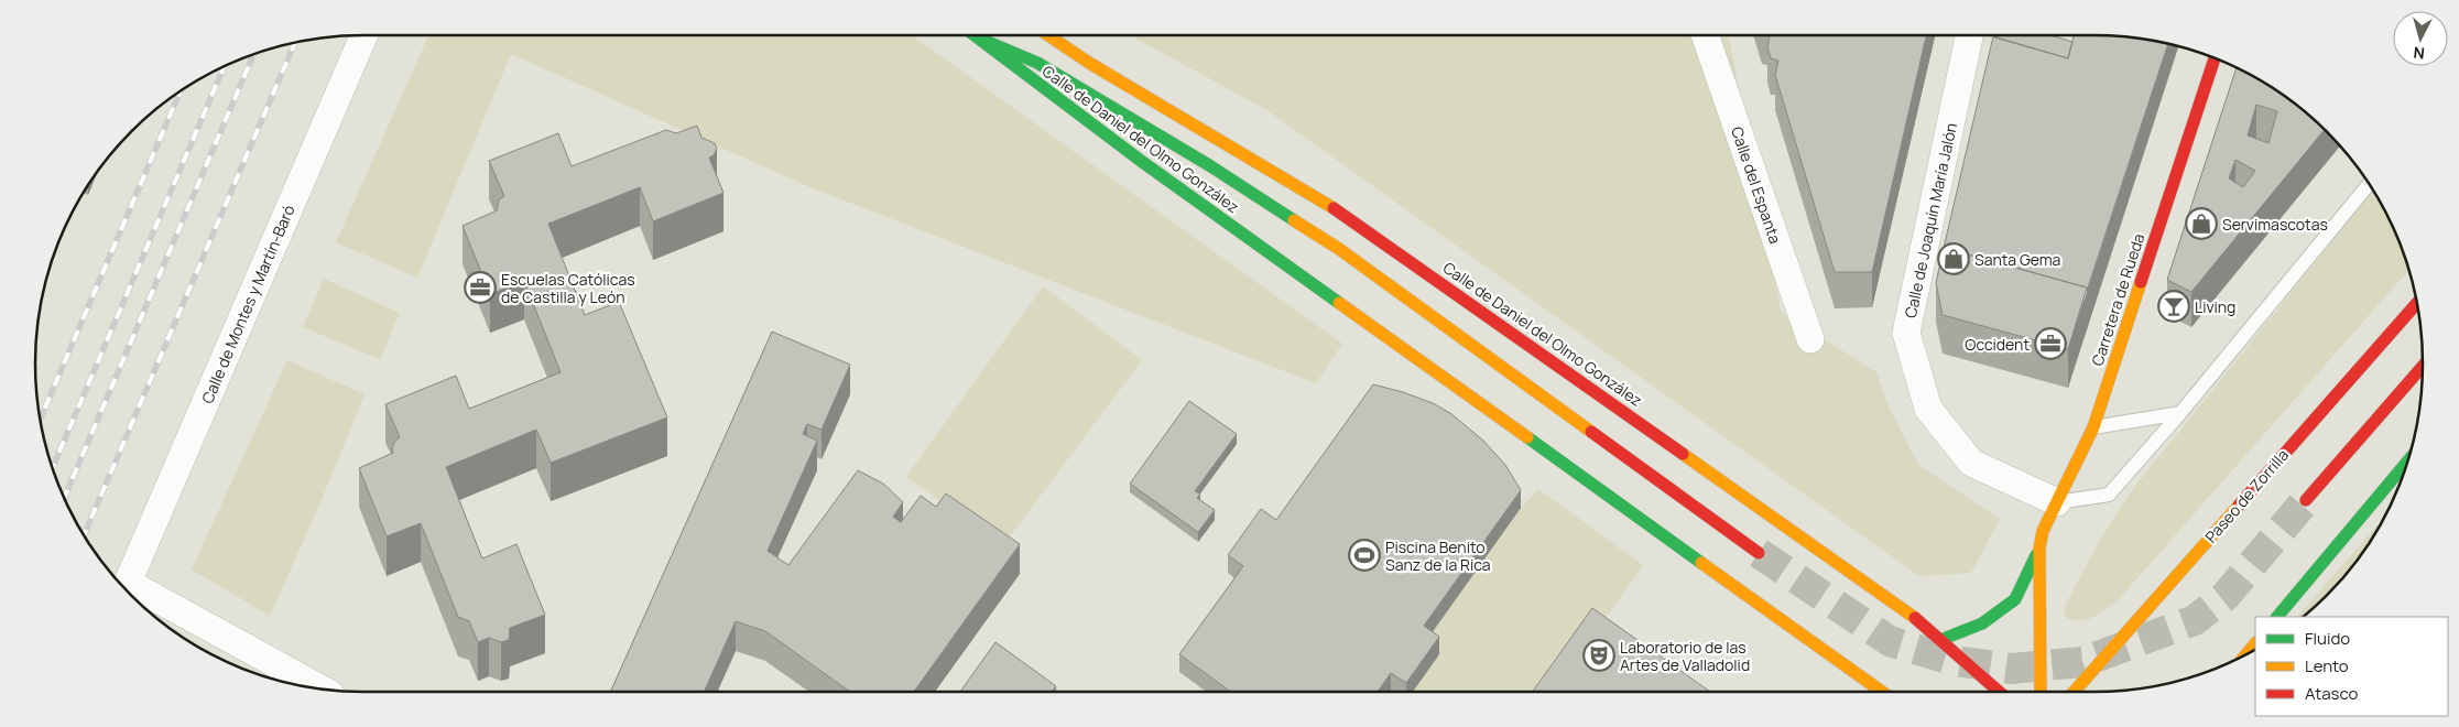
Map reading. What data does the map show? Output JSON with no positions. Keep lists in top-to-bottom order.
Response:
{
  "streets": {
    "main road": ["Calle de Daniel del Olmo González", "Carretera de Rueda", "Paseo de Zorrilla"],
    "street": ["Calle del Espanta", "Calle de Joaquín María Jalón", "Calle de Montes y Martín-Baró"]
  },
  "crossings": [
    ["Calle de Daniel del Olmo González", "Carretera de Rueda"],
    ["Calle de Joaquín María Jalón", "Carretera de Rueda"]
  ],
  "places": {
    "shop": ["Servimascotas", "Santa Gema"],
    "office": ["Escuelas Católicas de Castilla y León", "Occident"],
    "bar": ["Living"],
    "sports": ["Piscina Benito Sanz de la Rica"],
    "theatre": ["Laboratorio de las Artes de Valladolid"]
  },
  "legend": ["Fluido", "Lento", "Atasco"],
  "north": "bottom"
}
